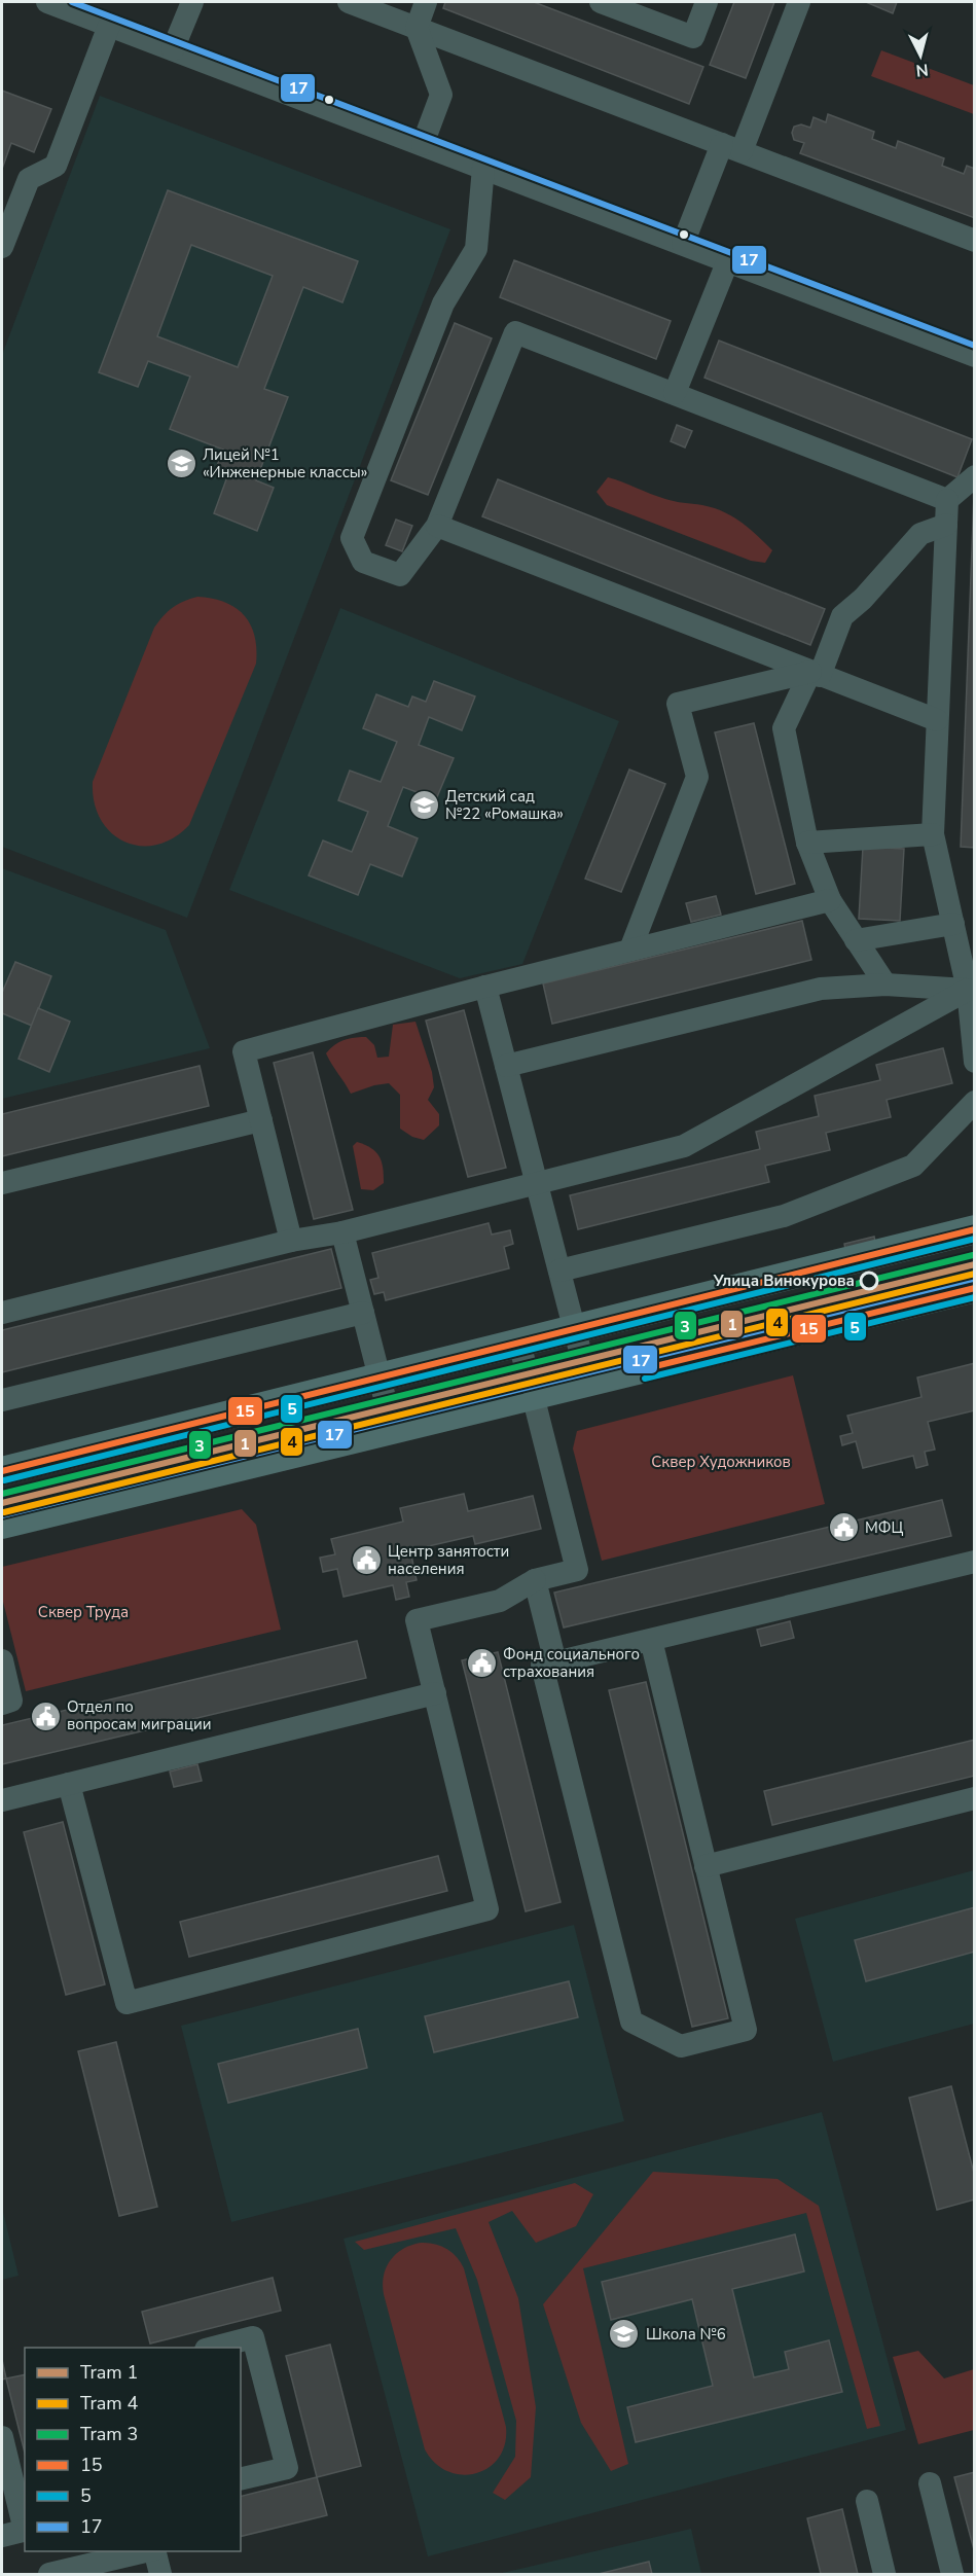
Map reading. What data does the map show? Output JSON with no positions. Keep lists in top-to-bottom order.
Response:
{
  "parks": ["Сквер Художников", "Сквер Труда"],
  "places": {
    "school or university": ["Лицей №1 «Инженерные классы»", "Детский сад №22 «Ромашка»", "Школа №6"],
    "other": ["Улица Винокурова"],
    "public building": [
      "МФЦ",
      "Центр занятости населения",
      "Фонд социального страхования",
      "Отдел по вопросам миграции"
    ]
  },
  "lines": [
    "transit line 17",
    "transit line 15",
    "transit line 5",
    "tram line 3",
    "tram line 1",
    "tram line 4"
  ],
  "legend": [
    "Tram 1",
    "Tram 4",
    "Tram 3",
    "15",
    "5",
    "17"
  ],
  "north": "bottom"
}
